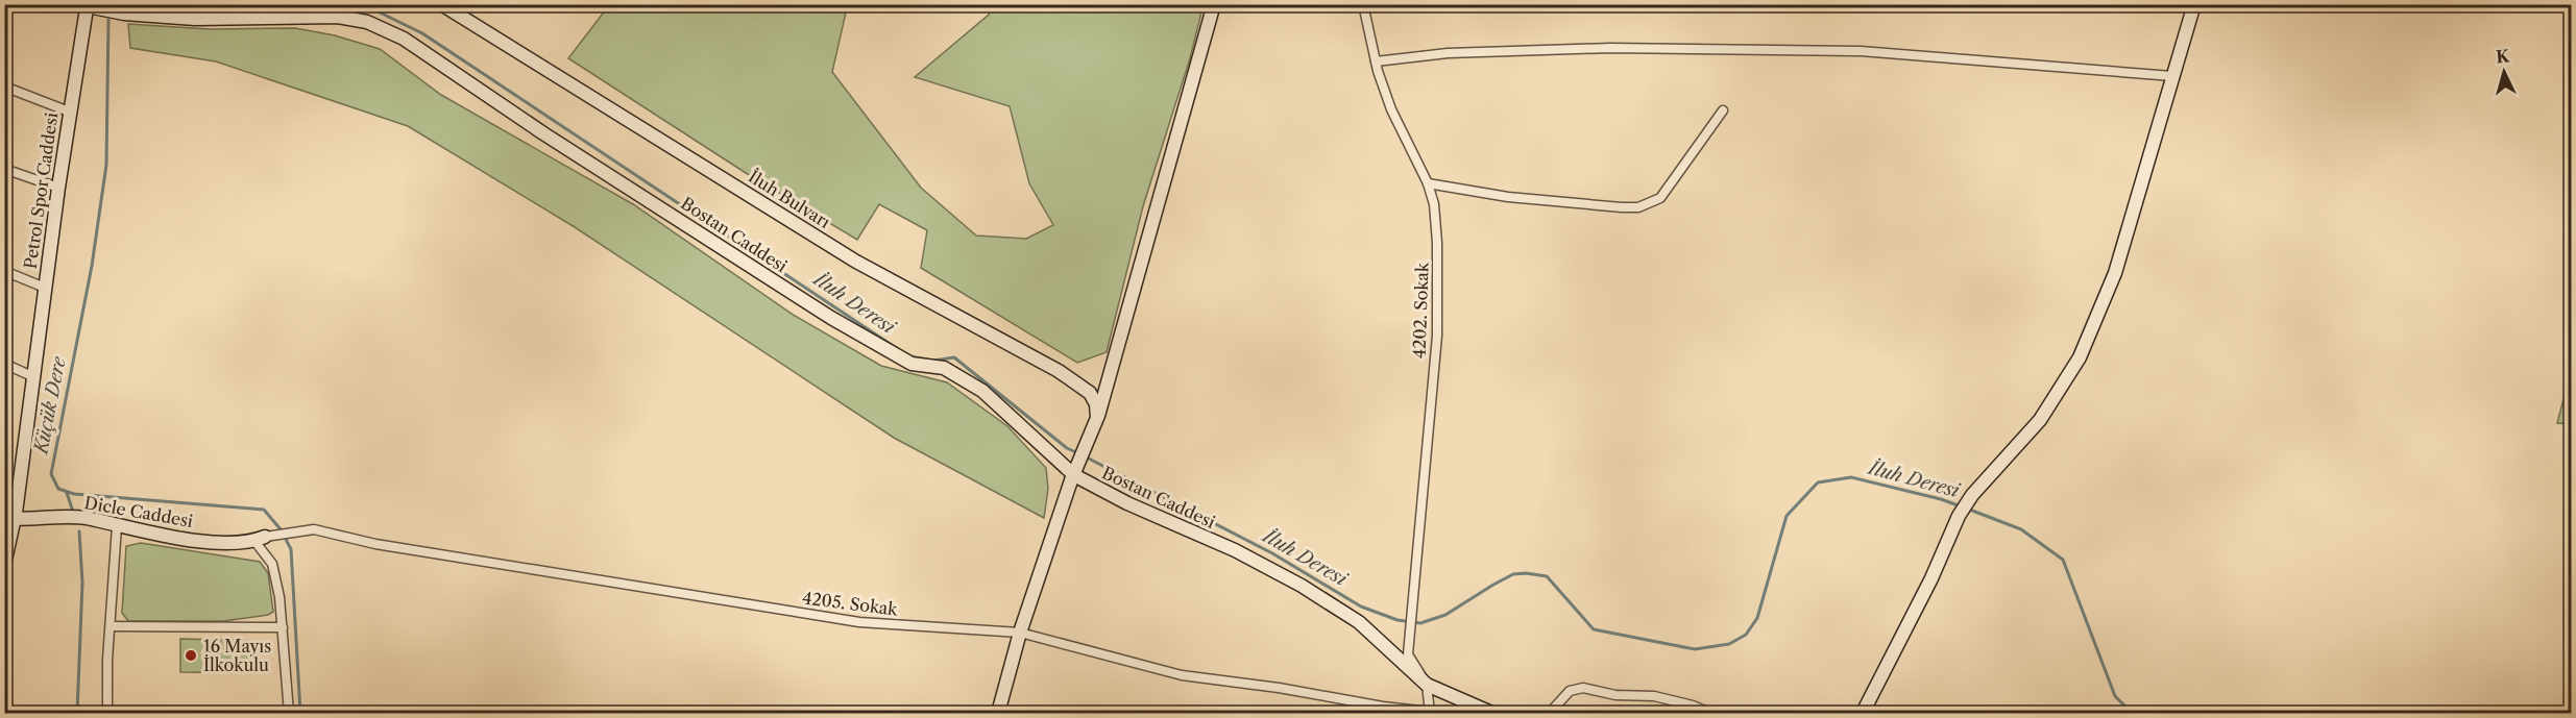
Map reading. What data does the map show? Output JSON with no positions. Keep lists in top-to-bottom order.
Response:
{
  "streets": {
    "street": [
      "Petrol Spor Caddesi",
      "İluh Bulvarı",
      "Bostan Caddesi",
      "4202. Sokak",
      "Dicle Caddesi",
      "4205. Sokak"
    ]
  },
  "crossings": [
    ["Petrol Spor Caddesi", "Bostan Caddesi"],
    ["Petrol Spor Caddesi", "Dicle Caddesi"],
    ["Bostan Caddesi", "4202. Sokak"],
    ["Dicle Caddesi", "4205. Sokak"]
  ],
  "water": ["İluh Deresi", "Küçük Dere"],
  "places": ["16 Mayıs İlkokulu"],
  "north": "top"
}
